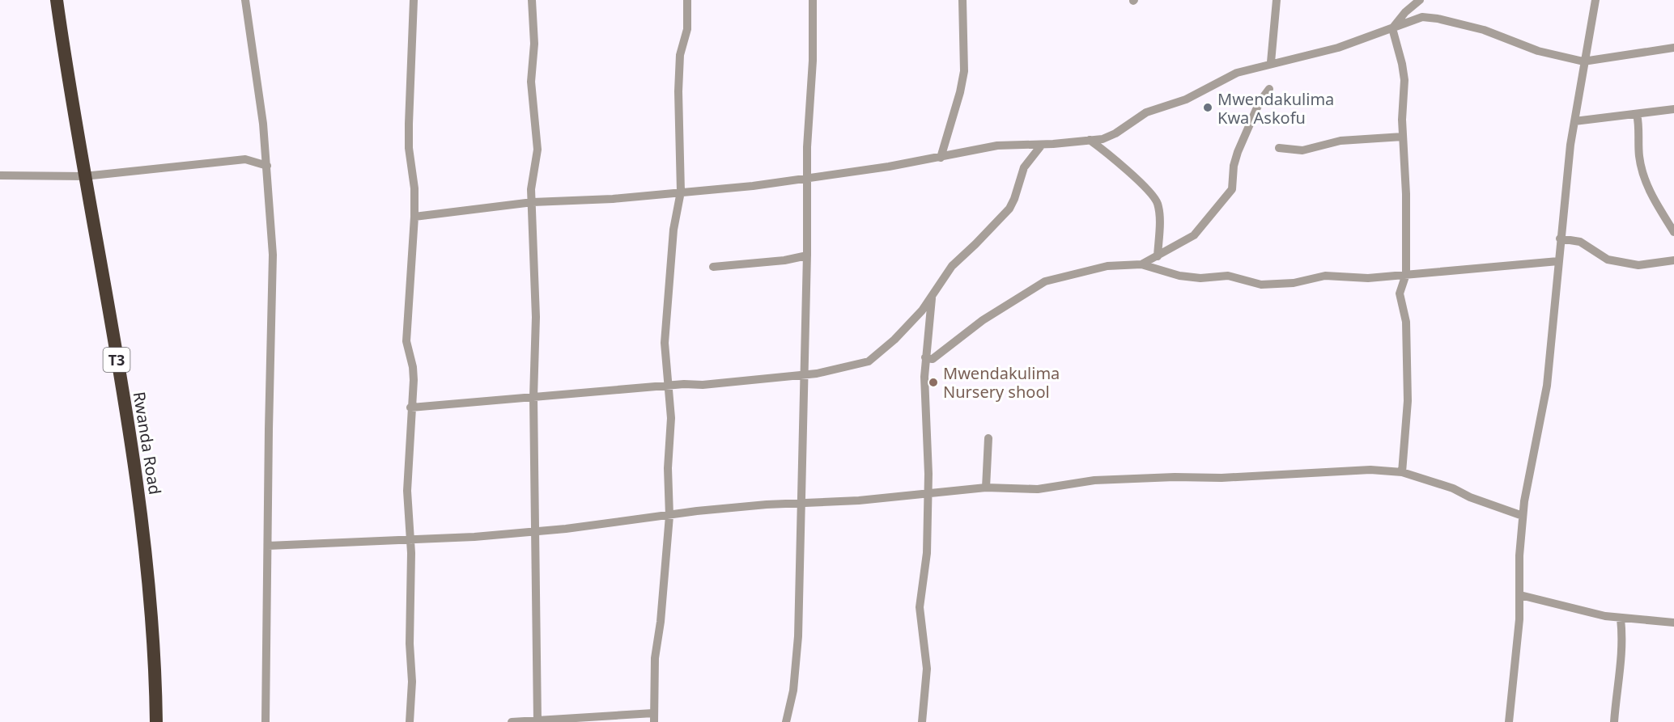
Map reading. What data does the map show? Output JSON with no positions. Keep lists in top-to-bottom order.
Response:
{
  "streets": {
    "highway": ["T3", "Rwanda Road"]
  },
  "places": ["Mwendakulima Kwa Askofu", "Mwendakulima Nursery shool"]
}
